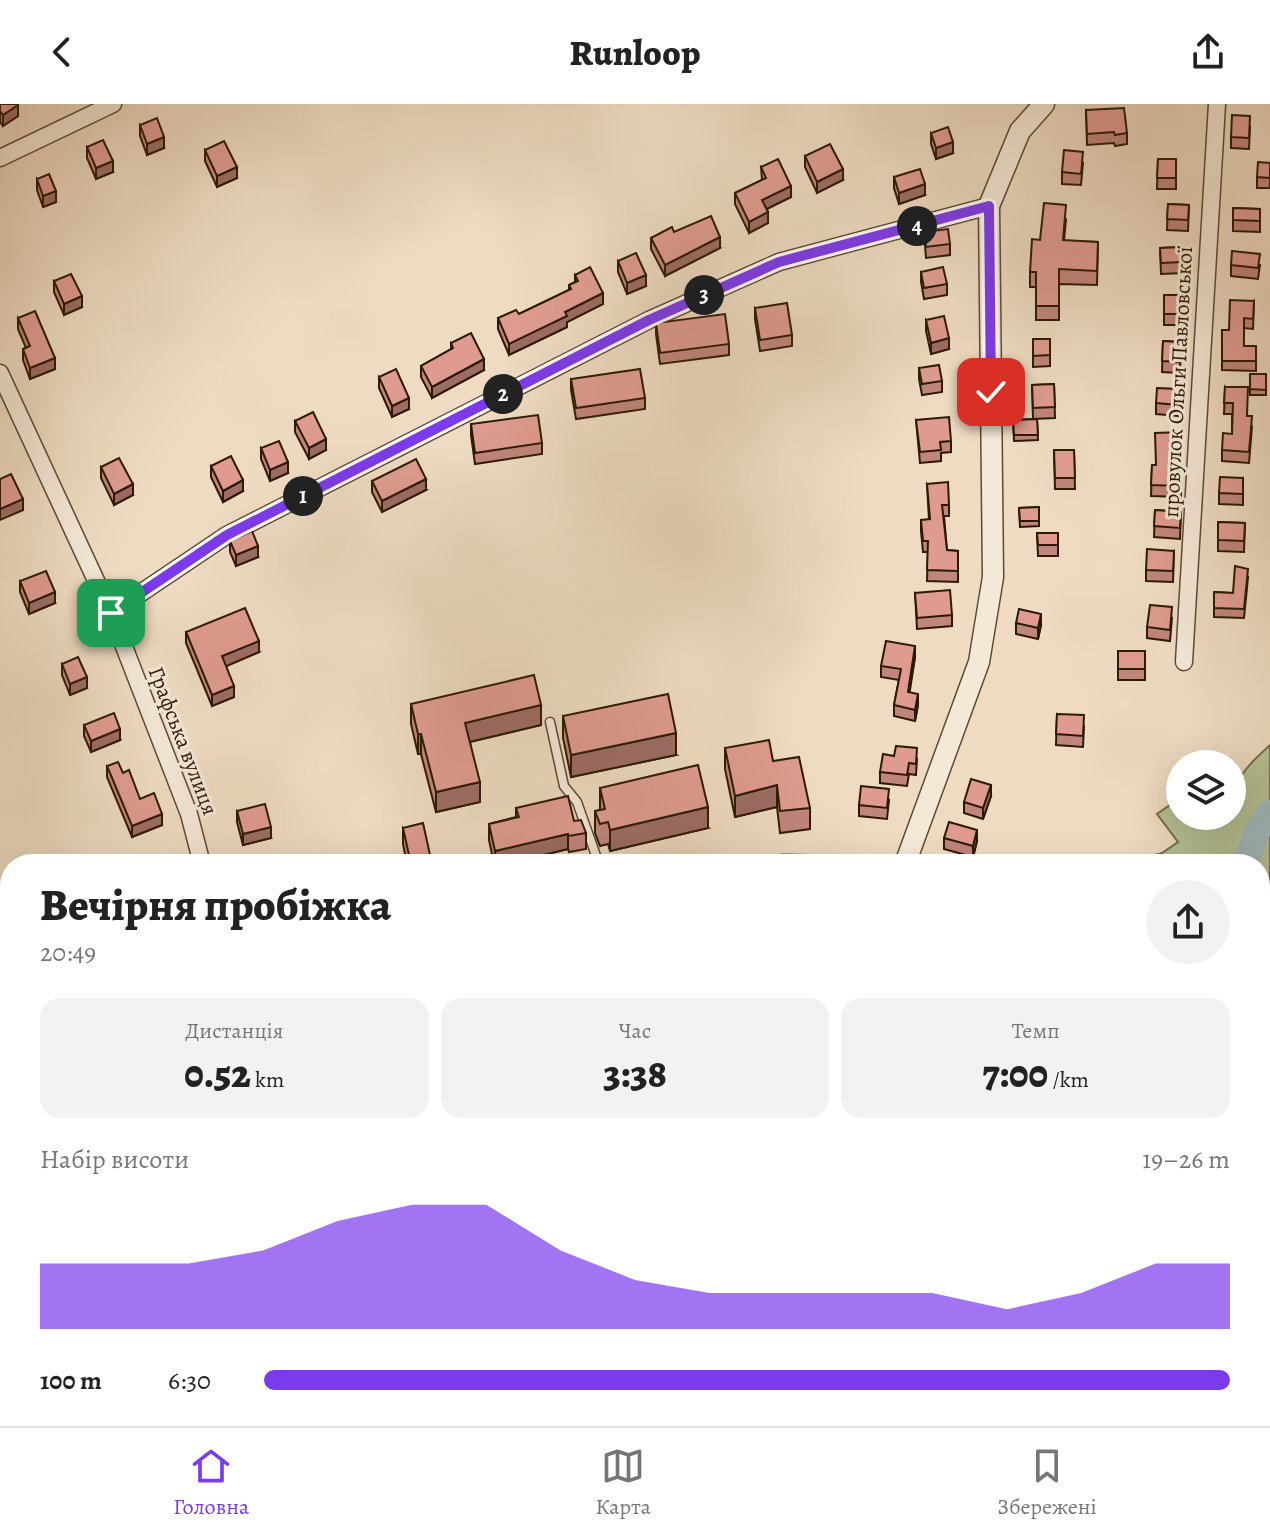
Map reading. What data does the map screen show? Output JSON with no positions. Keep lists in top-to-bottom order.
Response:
{
  "streets": {
    "street": ["провулок Ольги Павловської", "Графська вулиця"]
  },
  "page": {
    "header": "Runloop",
    "pins": [
      "4",
      "3",
      "2",
      "1"
    ],
    "heading": ["Вечірня пробіжка", "20:49"],
    "stats": [
      ["Дистанція", "0.52 km"],
      ["Час", "3:38"],
      ["Темп", "7:00 /km"]
    ],
    "chart": ["Набір висоти", "19–26 m"],
    "list": [
      {
        "name": "100 m",
        "note": "6:30"
      }
    ],
    "tabs": ["Головна", "Карта", "Збережені"]
  }
}
